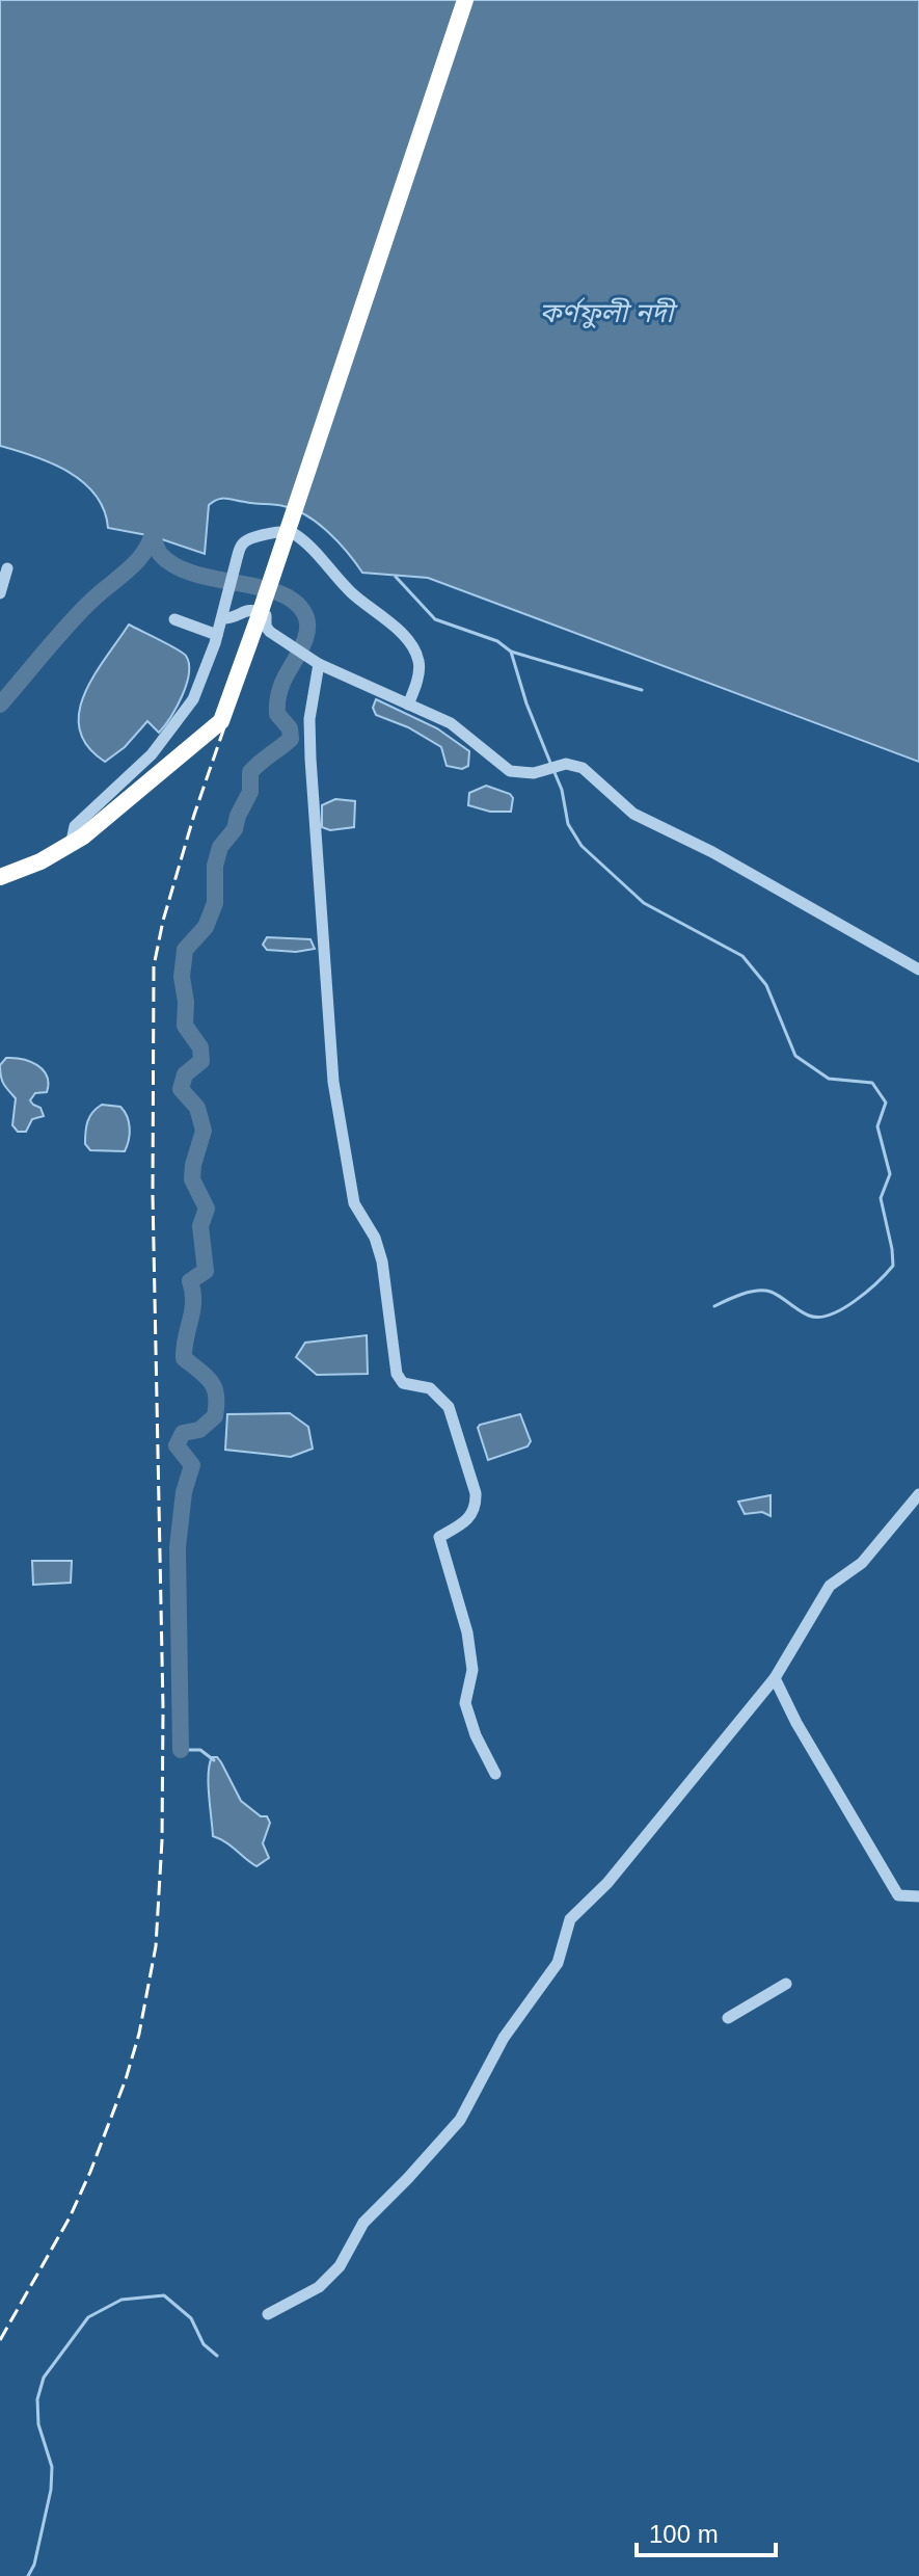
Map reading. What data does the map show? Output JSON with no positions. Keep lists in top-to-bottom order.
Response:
{
  "water": ["কর্ণফুলী নদী"],
  "scale_bar": "100 m"
}
